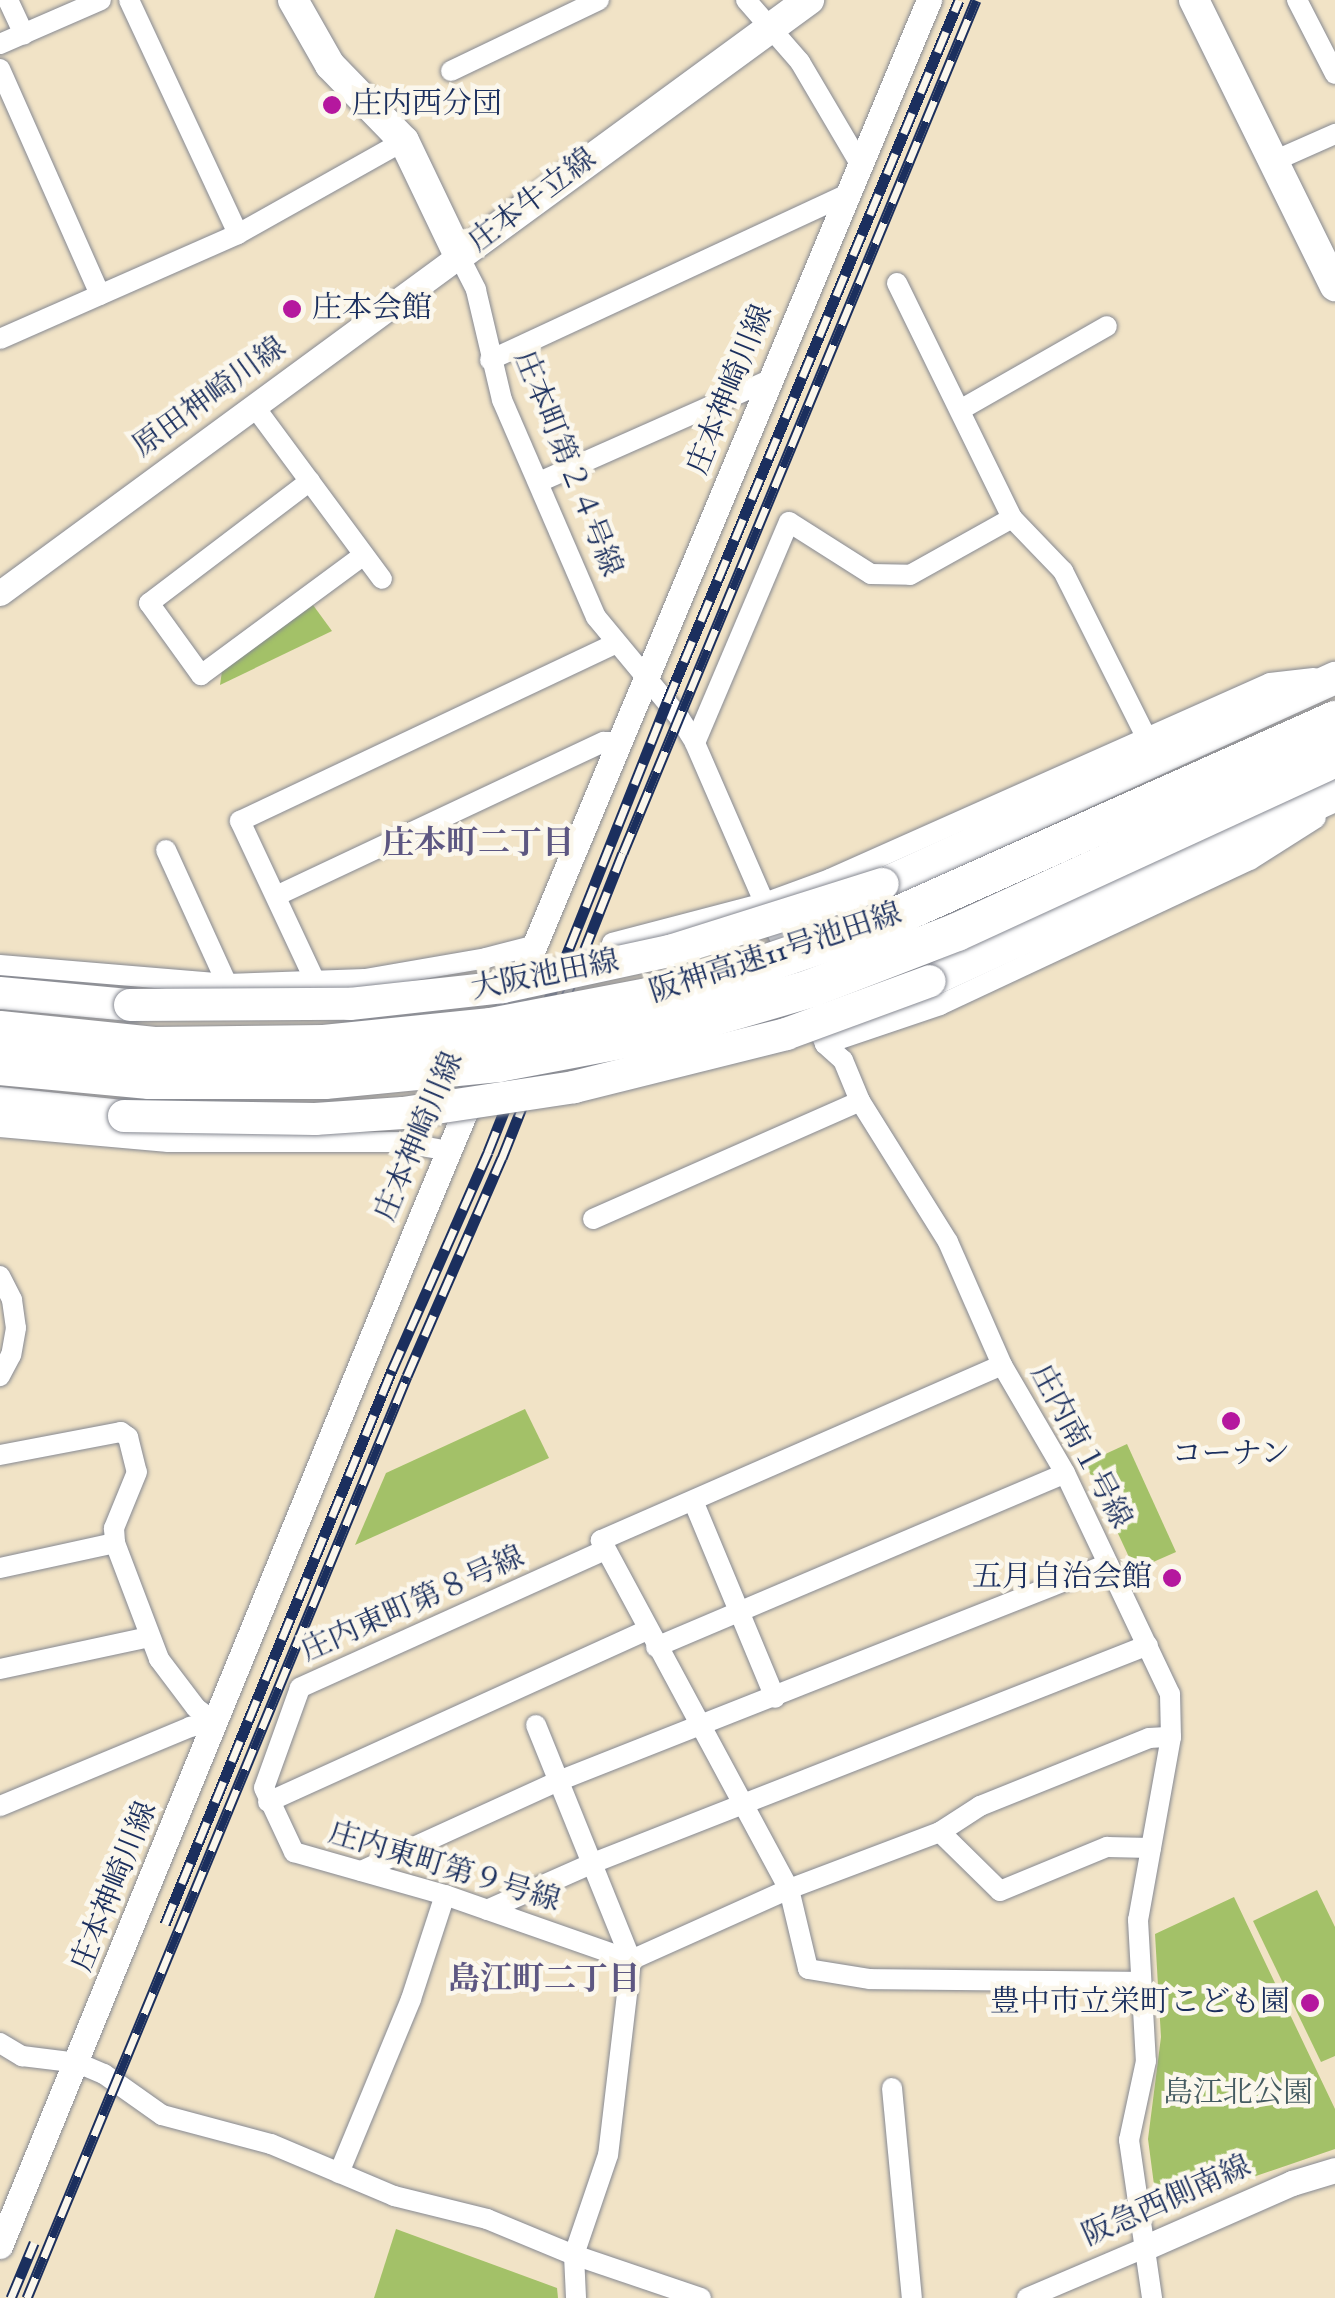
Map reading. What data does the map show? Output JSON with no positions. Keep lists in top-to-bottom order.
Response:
{
  "streets": {
    "highway": ["阪神高速11号池田線"],
    "main road": ["庄本牛立線", "大阪池田線"],
    "street": [
      "庄本神崎川線",
      "原田神崎川線",
      "庄本町第２４号線",
      "庄内南１号線",
      "庄内東町第８号線",
      "庄内東町第９号線",
      "阪急西側南線"
    ]
  },
  "crossings": [
    ["庄本牛立線", "原田神崎川線"],
    ["庄本牛立線", "庄本町第２４号線"],
    ["庄本神崎川線", "庄本町第２４号線"],
    ["原田神崎川線", "庄本町第２４号線"],
    ["庄本町第２４号線", "庄内南１号線"],
    ["庄内南１号線", "阪急西側南線"],
    ["庄内東町第８号線", "庄内東町第９号線"]
  ],
  "districts": ["庄本町二丁目", "島江町二丁目"],
  "parks": ["島江北公園"],
  "places": [
    "庄内西分団",
    "庄本会館",
    "コーナン",
    "五月自治会館",
    "豊中市立栄町こども園"
  ]
}
